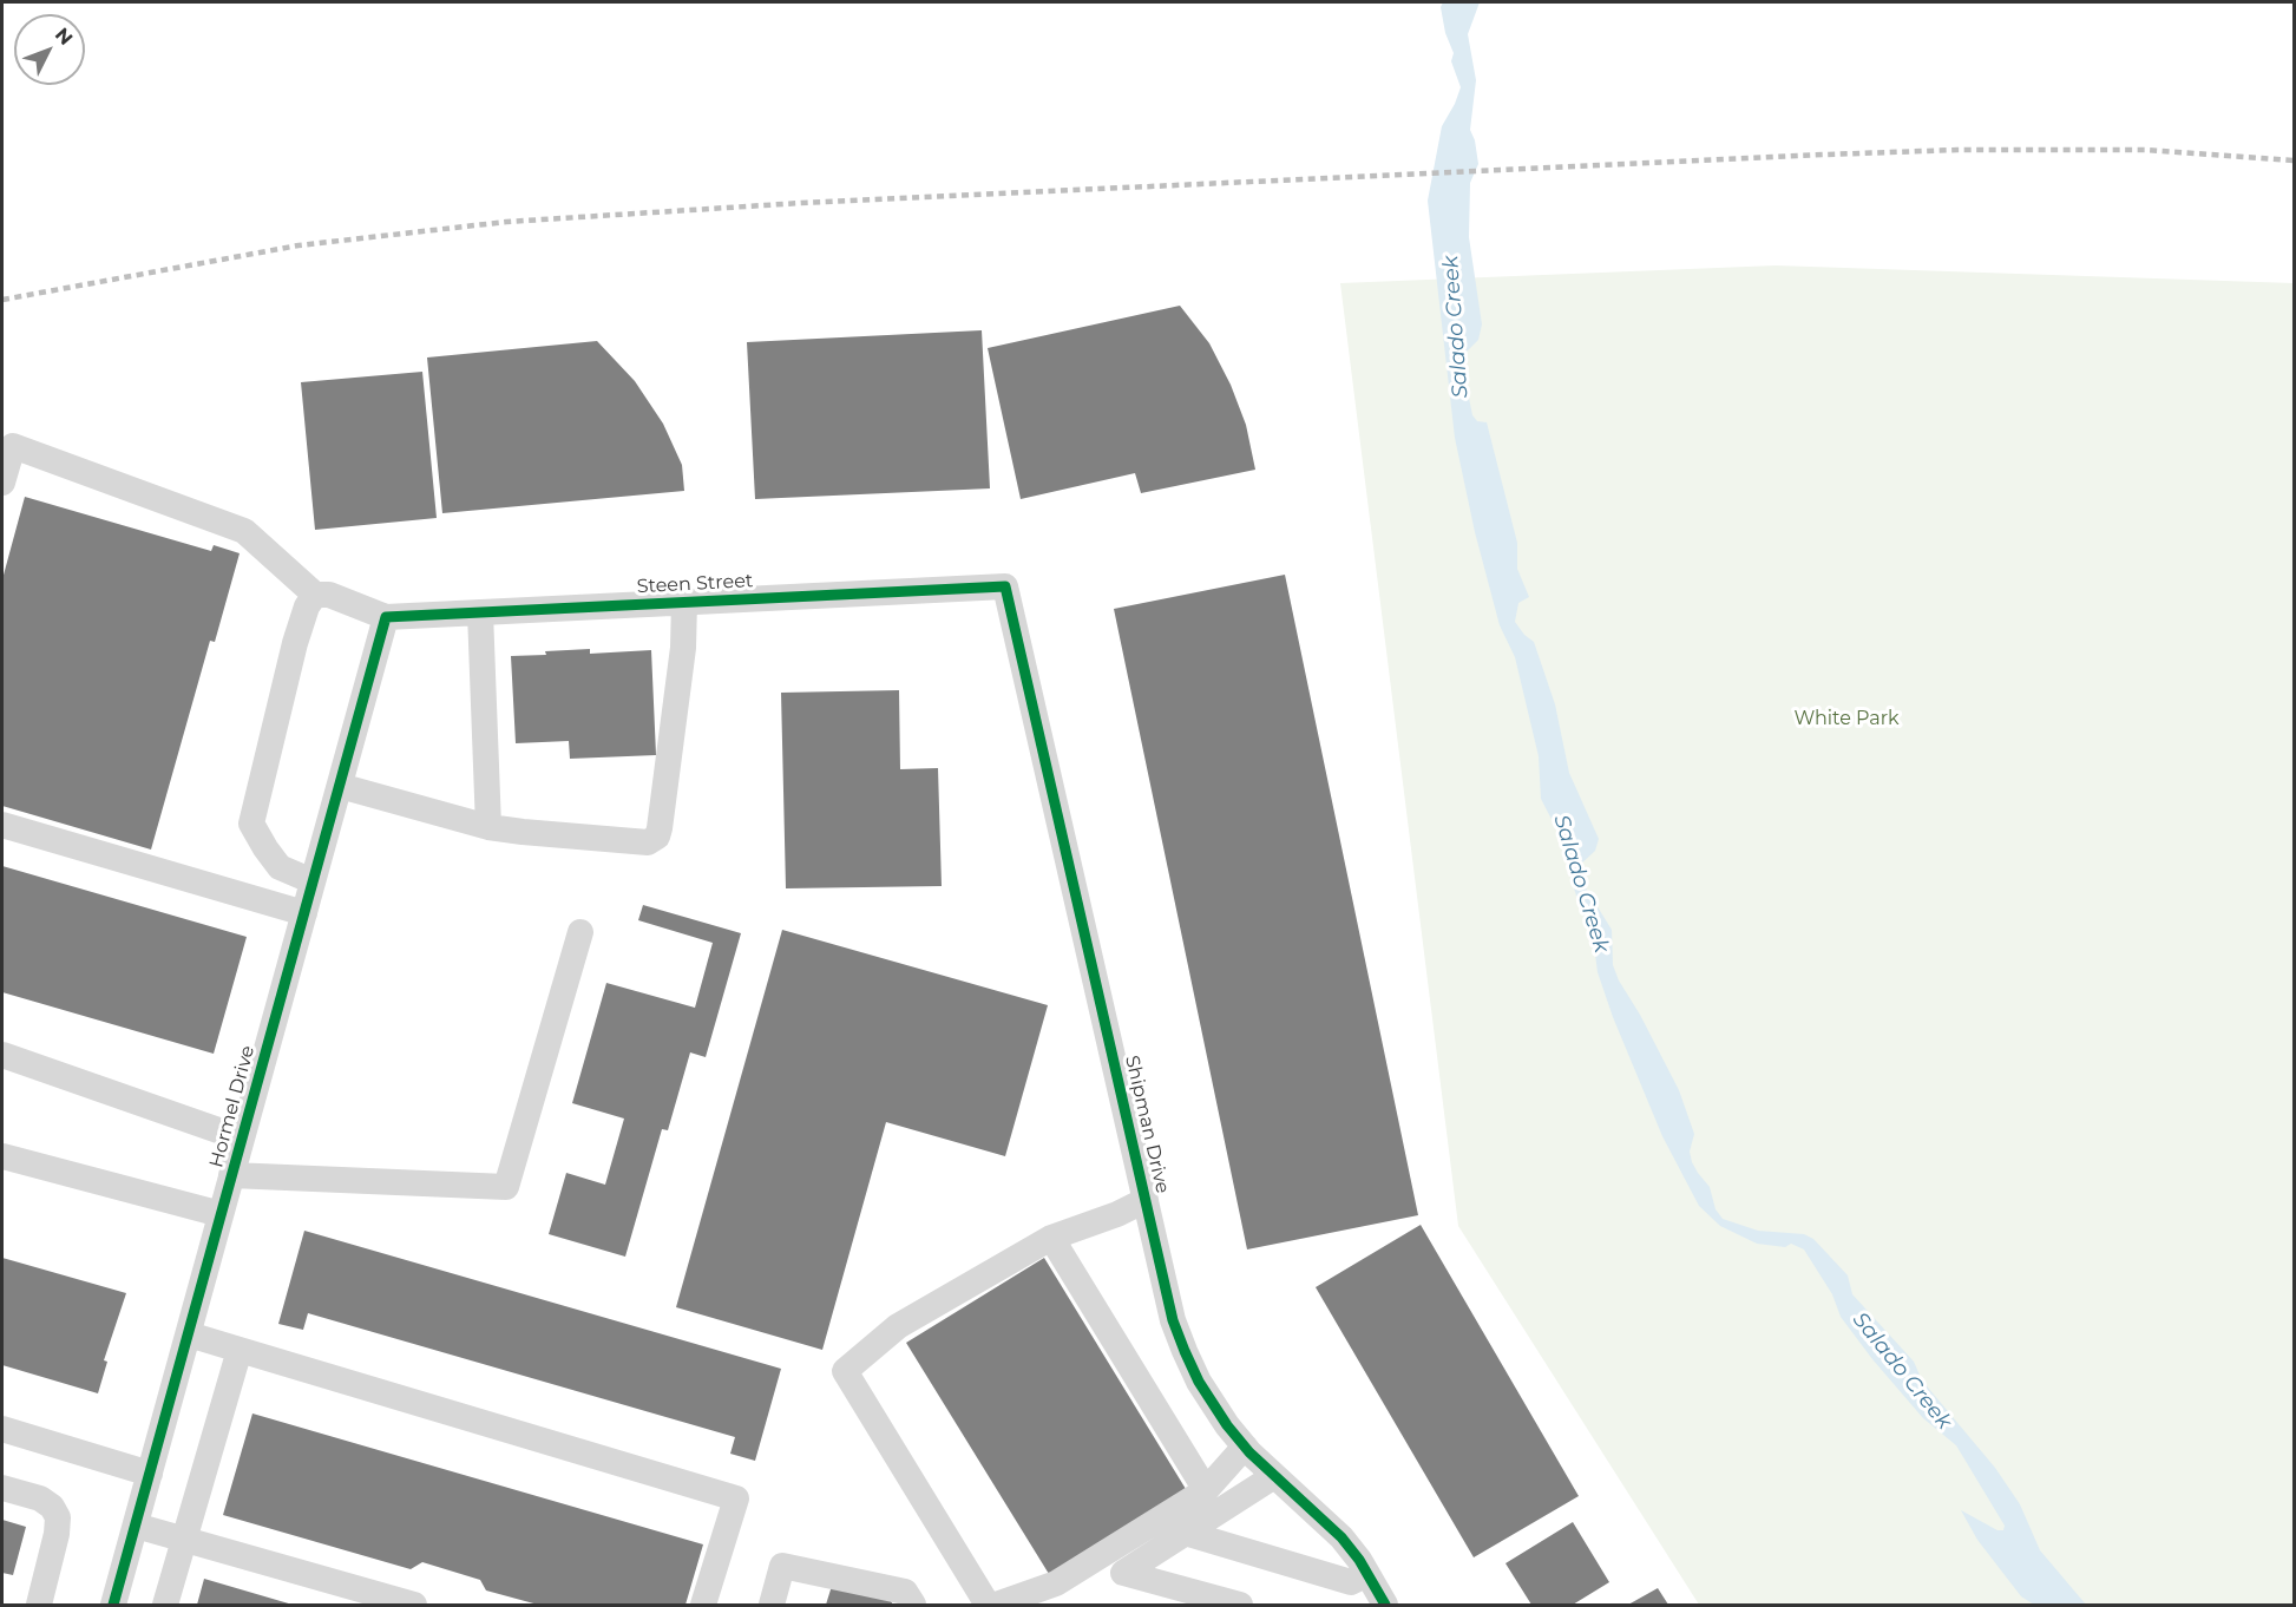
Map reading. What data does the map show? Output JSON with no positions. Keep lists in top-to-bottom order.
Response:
{
  "streets": {
    "street": ["Steen Street", "Hormel Drive", "Shipman Drive"]
  },
  "crossings": [
    ["Steen Street", "Hormel Drive"],
    ["Steen Street", "Shipman Drive"]
  ],
  "water": ["Salado Creek"],
  "parks": ["White Park"],
  "north": "top right"
}
